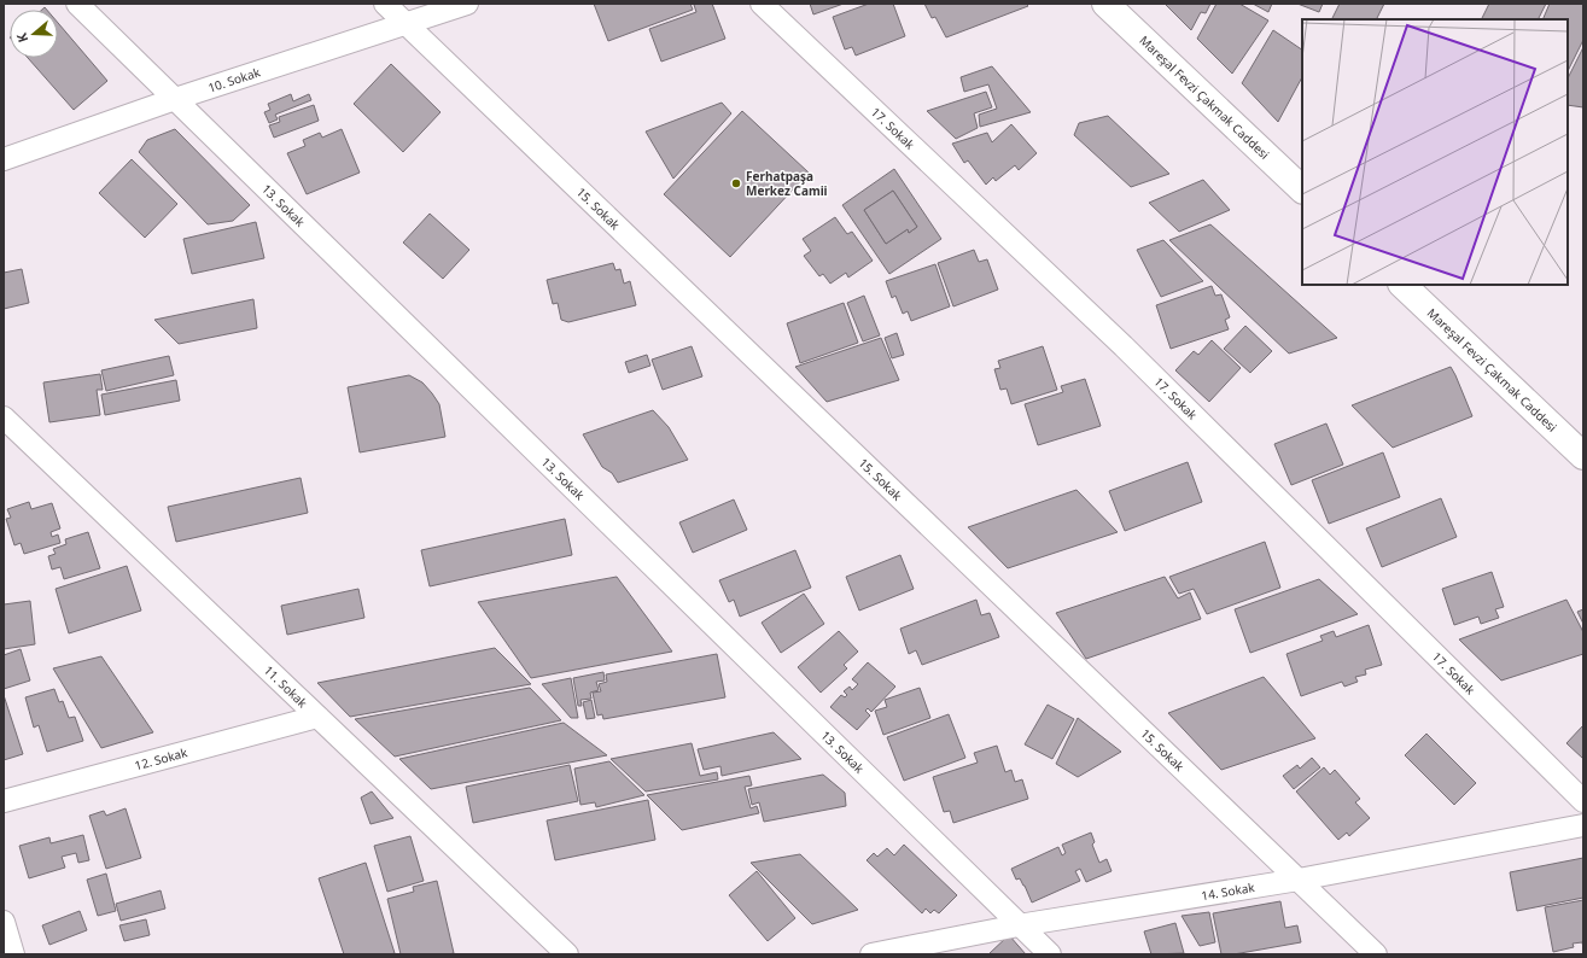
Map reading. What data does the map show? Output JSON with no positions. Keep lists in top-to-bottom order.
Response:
{
  "streets": {
    "street": [
      "10. Sokak",
      "Mareşal Fevzi Çakmak Caddesi",
      "17. Sokak",
      "13. Sokak",
      "15. Sokak",
      "11. Sokak",
      "12. Sokak",
      "14. Sokak"
    ]
  },
  "crossings": [
    ["10. Sokak", "13. Sokak"],
    ["10. Sokak", "15. Sokak"],
    ["13. Sokak", "14. Sokak"],
    ["15. Sokak", "14. Sokak"],
    ["11. Sokak", "12. Sokak"]
  ],
  "places": ["Ferhatpaşa Merkez Camii"],
  "north": "left"
}
